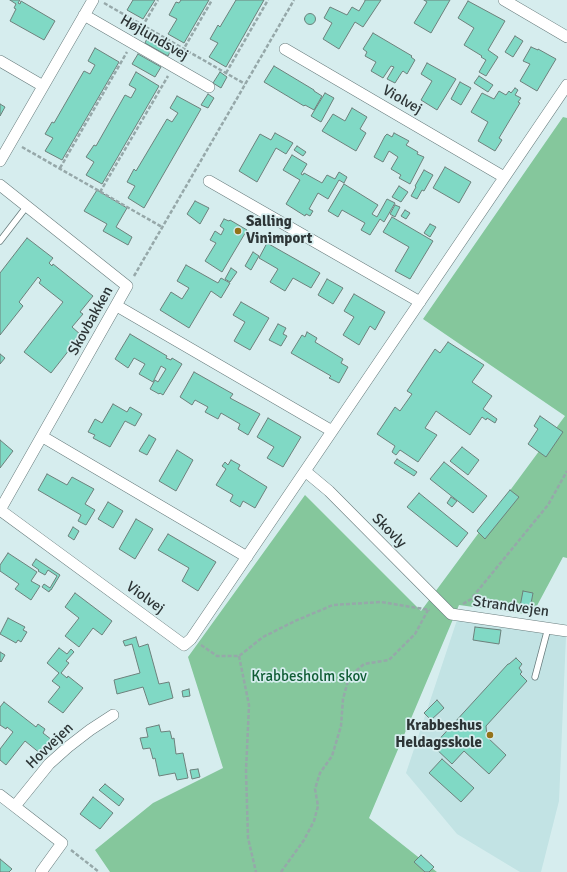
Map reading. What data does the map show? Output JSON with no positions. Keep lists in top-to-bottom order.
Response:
{
  "streets": {
    "street": [
      "Højlundsvej",
      "Violvej",
      "Skovbakken",
      "Skovly",
      "Strandvejen",
      "Hovvejen"
    ]
  },
  "crossings": [
    ["Violvej", "Skovbakken"],
    ["Skovly", "Strandvejen"]
  ],
  "parks": ["Krabbesholm skov"],
  "places": ["Salling Vinimport", "Krabbeshus Heldagsskole"]
}
